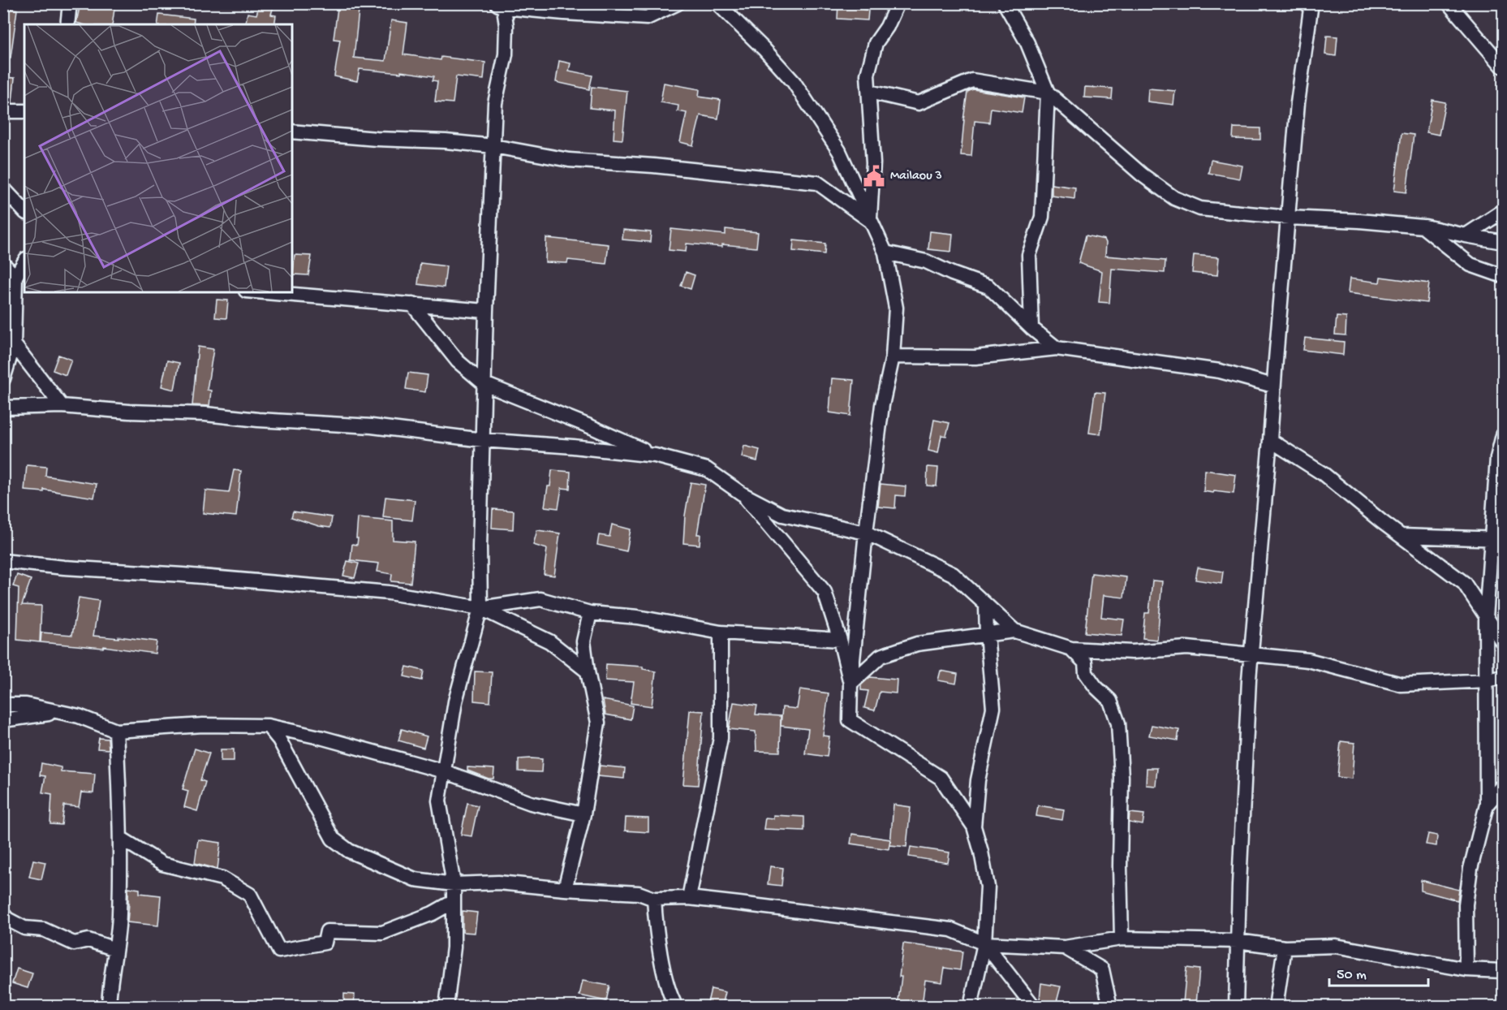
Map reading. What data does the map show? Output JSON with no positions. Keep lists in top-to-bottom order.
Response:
{
  "places": {
    "public building": ["Mailaou 3"]
  },
  "scale_bar": "50 m"
}
